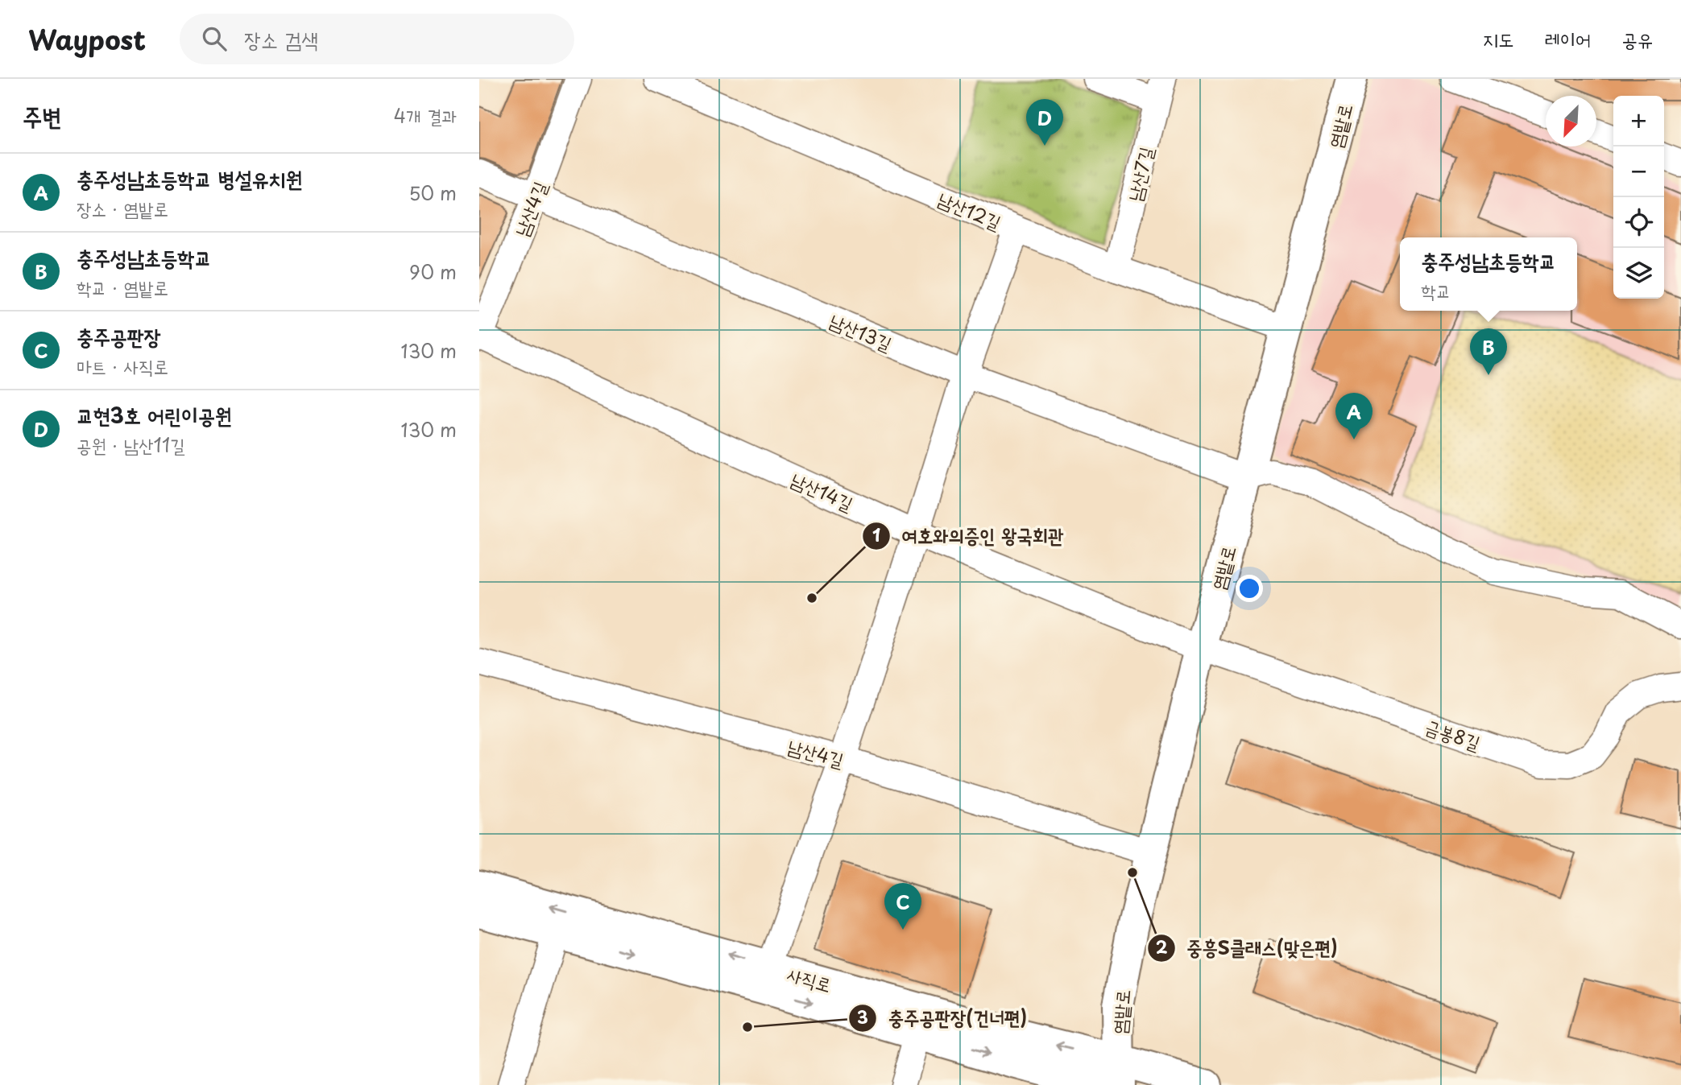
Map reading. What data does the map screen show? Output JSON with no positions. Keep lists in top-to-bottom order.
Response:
{
  "streets": {
    "street": [
      "염밭로",
      "남산7길",
      "남산4길",
      "남산12길",
      "남산13길",
      "남산14길",
      "금봉8길",
      "사직로"
    ]
  },
  "crossings": [
    ["염밭로", "남산4길"],
    ["염밭로", "남산12길"],
    ["염밭로", "남산13길"],
    ["염밭로", "남산14길"],
    ["염밭로", "금봉8길"],
    ["염밭로", "사직로"],
    ["남산7길", "남산12길"],
    ["남산4길", "남산13길"],
    ["남산4길", "남산14길"],
    ["남산14길", "금봉8길"]
  ],
  "places": ["여호와의증인 왕국회관", "중흥S클래스(맞은편)", "충주공판장(건너편)"],
  "north": "bottom left",
  "page": {
    "header": "Waypost",
    "search": "장소 검색",
    "nav": ["지도", "레이어", "공유"],
    "heading": ["주변", "4개 결과"],
    "map_buttons": ["+", "−"],
    "pins": [
      "D",
      "B",
      "A",
      "C"
    ],
    "list": [
      {
        "mark": "A",
        "name": "충주성남초등학교 병설유치원",
        "note": "장소 · 염밭로",
        "value": "50 m"
      },
      {
        "mark": "B",
        "name": "충주성남초등학교",
        "note": "학교 · 염밭로",
        "value": "90 m"
      },
      {
        "mark": "C",
        "name": "충주공판장",
        "note": "마트 · 사직로",
        "value": "130 m"
      },
      {
        "mark": "D",
        "name": "교현3호 어린이공원",
        "note": "공원 · 남산11길",
        "value": "130 m"
      }
    ],
    "popup": ["충주성남초등학교", "학교"]
  }
}
